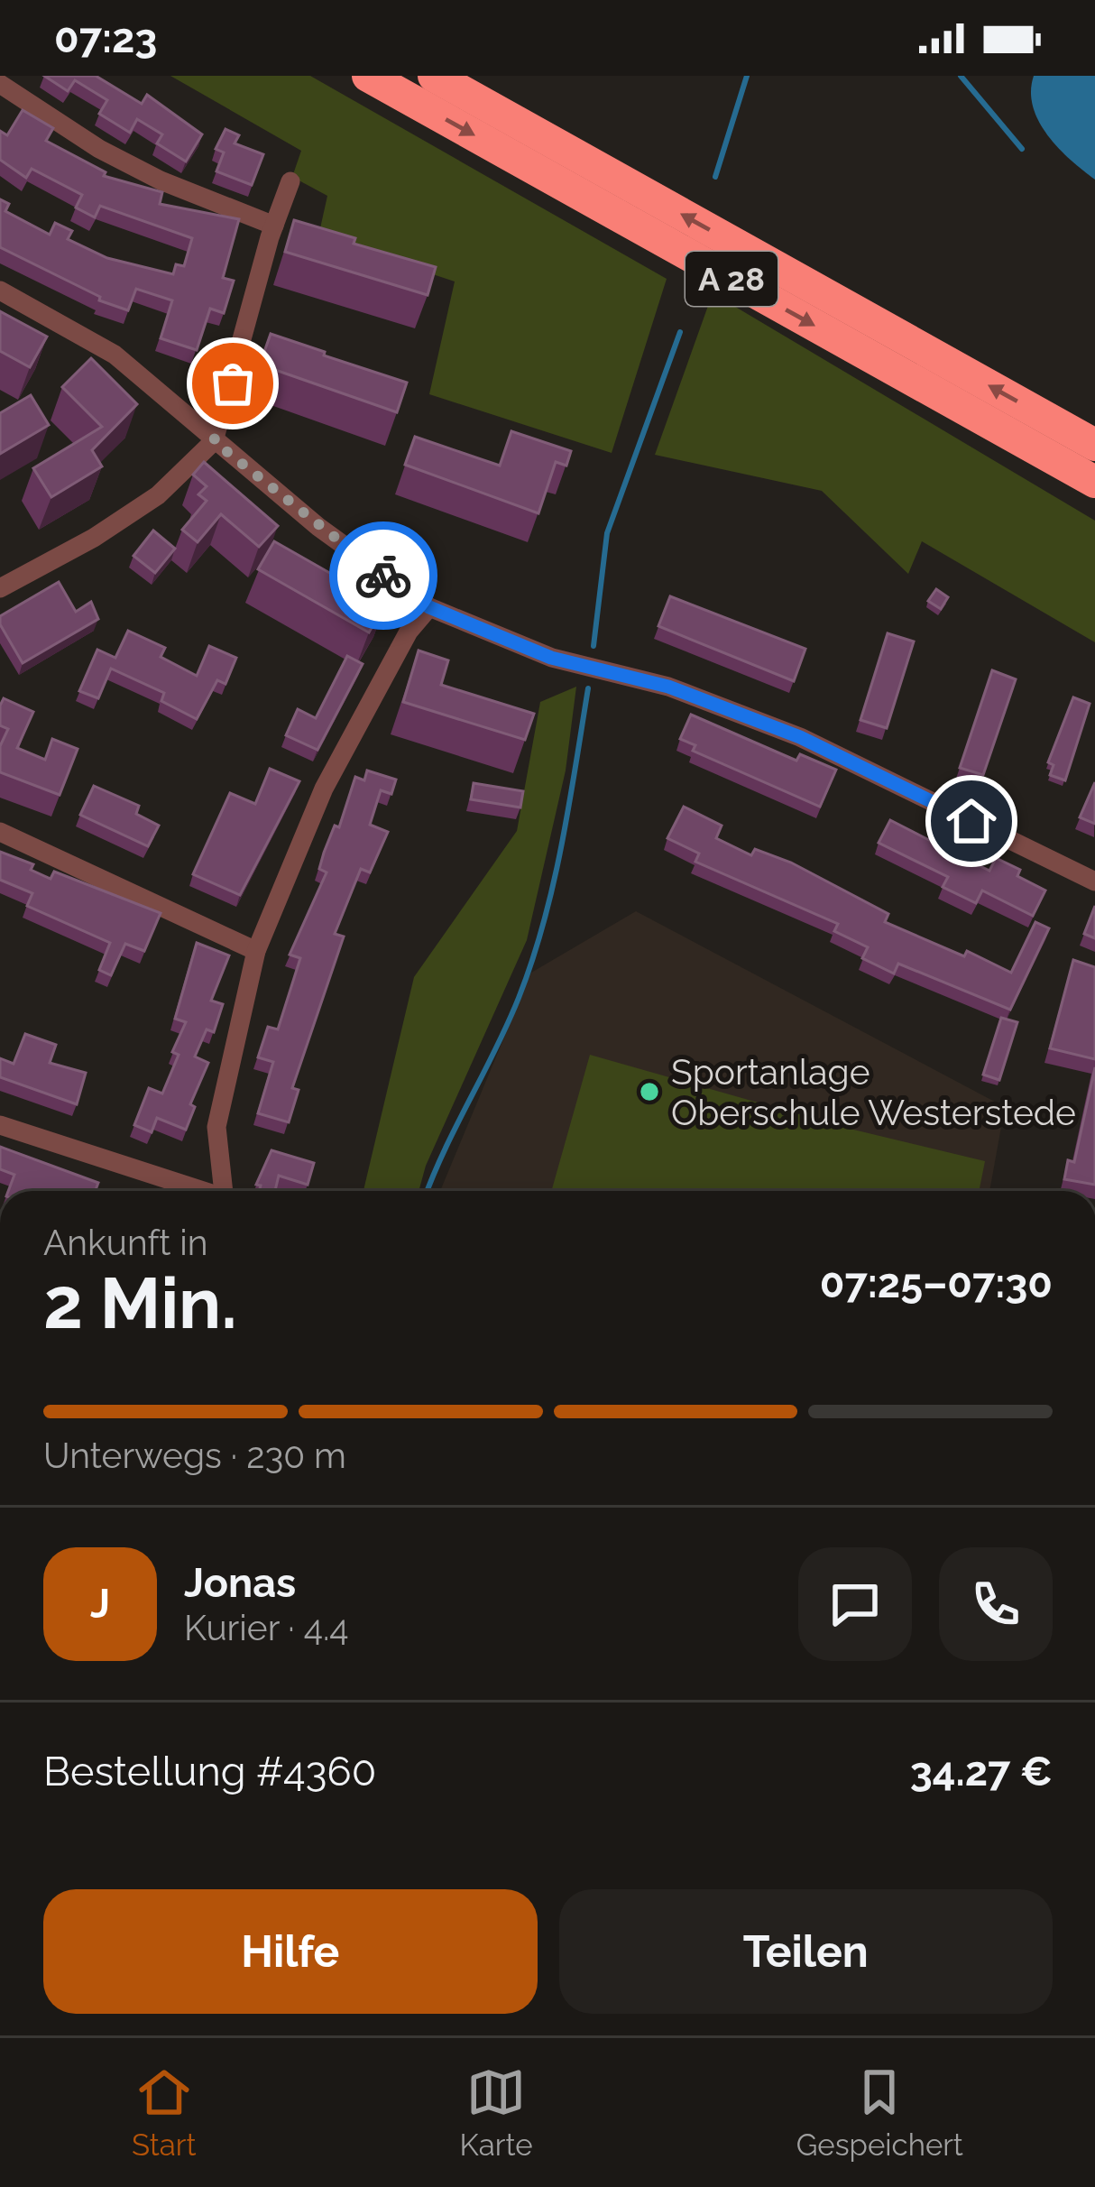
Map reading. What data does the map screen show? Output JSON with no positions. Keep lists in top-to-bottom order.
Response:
{
  "streets": {
    "highway": ["A 28"]
  },
  "places": ["Sportanlage Oberschule Westerstede"],
  "page": {
    "status": "07:23",
    "heading": ["2 Min.", "Ankunft in", "07:25–07:30"],
    "panel": [
      "Jonas",
      "Kurier · 4.4",
      "Bestellung #4360",
      "34.27 €"
    ],
    "bar": "Unterwegs · 230 m",
    "round": "J",
    "buttons": ["Hilfe", "Teilen"],
    "tabs": ["Start", "Karte", "Gespeichert"]
  }
}
